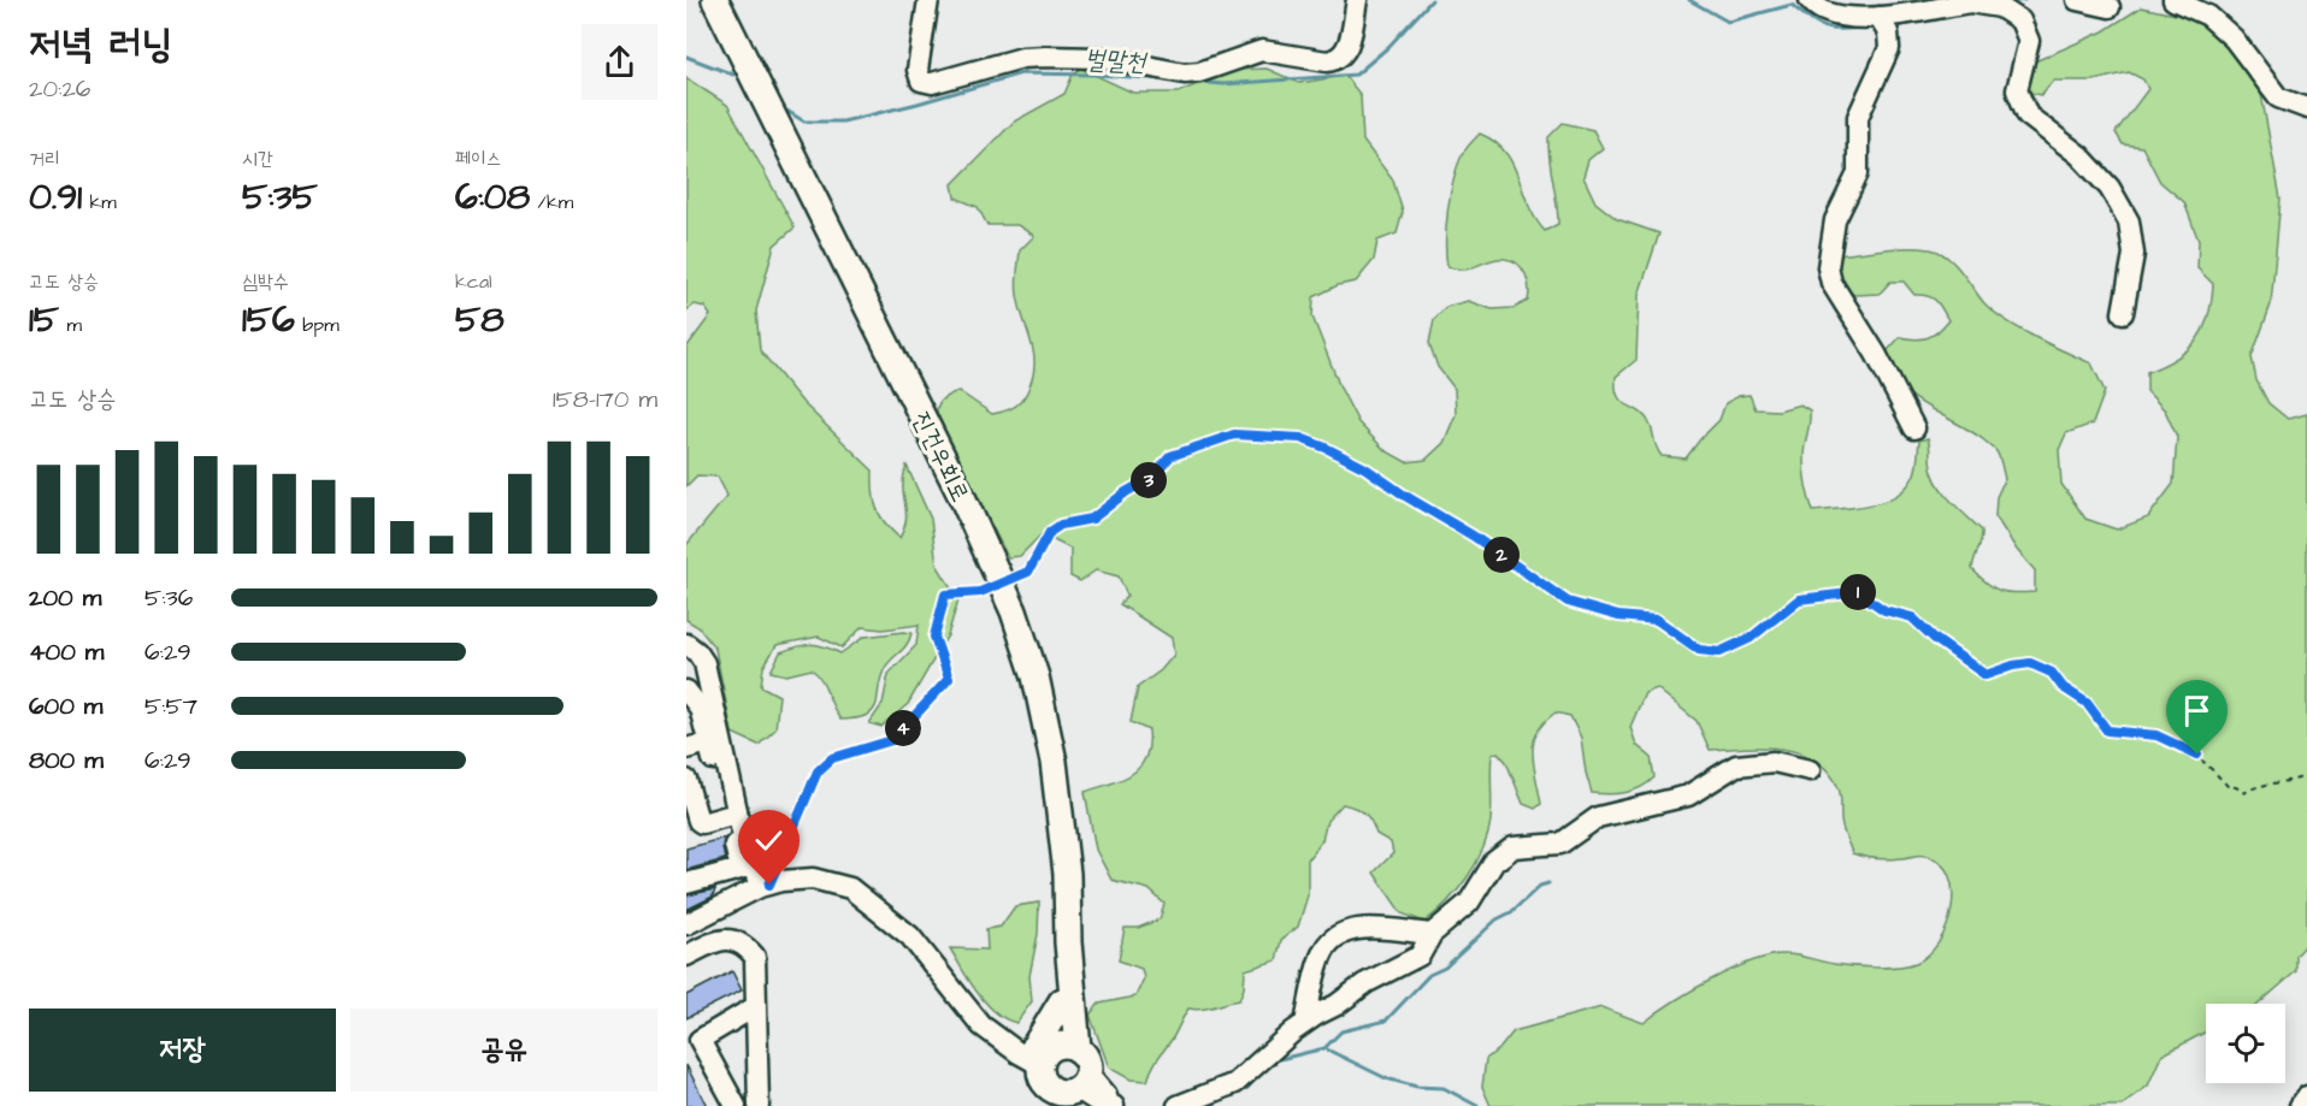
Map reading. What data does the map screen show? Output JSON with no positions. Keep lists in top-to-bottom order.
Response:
{
  "streets": {
    "main road": ["진건우회로"]
  },
  "water": ["벌말천"],
  "page": {
    "heading": ["저녁 러닝", "20:26"],
    "stats": [
      ["거리", "0.91 km"],
      ["시간", "5:35"],
      ["페이스", "6:08 /km"],
      ["고도 상승", "15 m"],
      ["심박수", "156 bpm"],
      ["kcal", "58"]
    ],
    "chart": ["고도 상승", "158–170 m"],
    "pins": [
      "3",
      "2",
      "1",
      "4"
    ],
    "list": [
      {
        "name": "200 m",
        "note": "5:36"
      },
      {
        "name": "400 m",
        "note": "6:29"
      },
      {
        "name": "600 m",
        "note": "5:57"
      },
      {
        "name": "800 m",
        "note": "6:29"
      }
    ],
    "buttons": ["저장", "공유"]
  }
}
